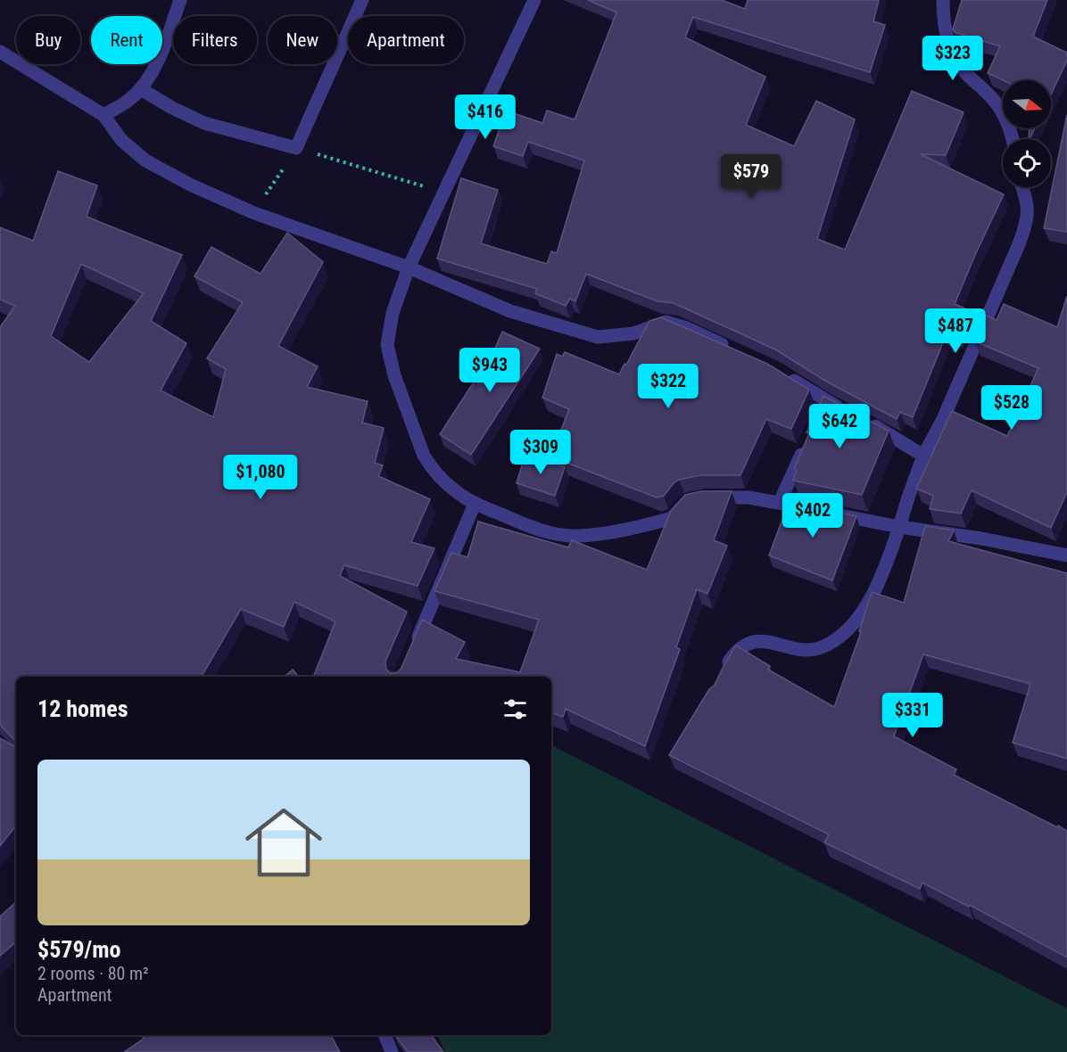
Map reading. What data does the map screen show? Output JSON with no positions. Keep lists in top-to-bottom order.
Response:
{
  "north": "right",
  "page": {
    "chip": [
      "Buy",
      "Rent",
      "Filters",
      "New",
      "Apartment"
    ],
    "price": [
      "$323",
      "$416",
      "$579",
      "$487",
      "$943",
      "$322",
      "$528",
      "$642",
      "$309",
      "$1,080",
      "$402",
      "$331"
    ],
    "heading": "12 homes",
    "list": [
      {
        "name": "$579/mo",
        "note": "2 rooms · 80 m² · Apartment"
      }
    ]
  }
}
